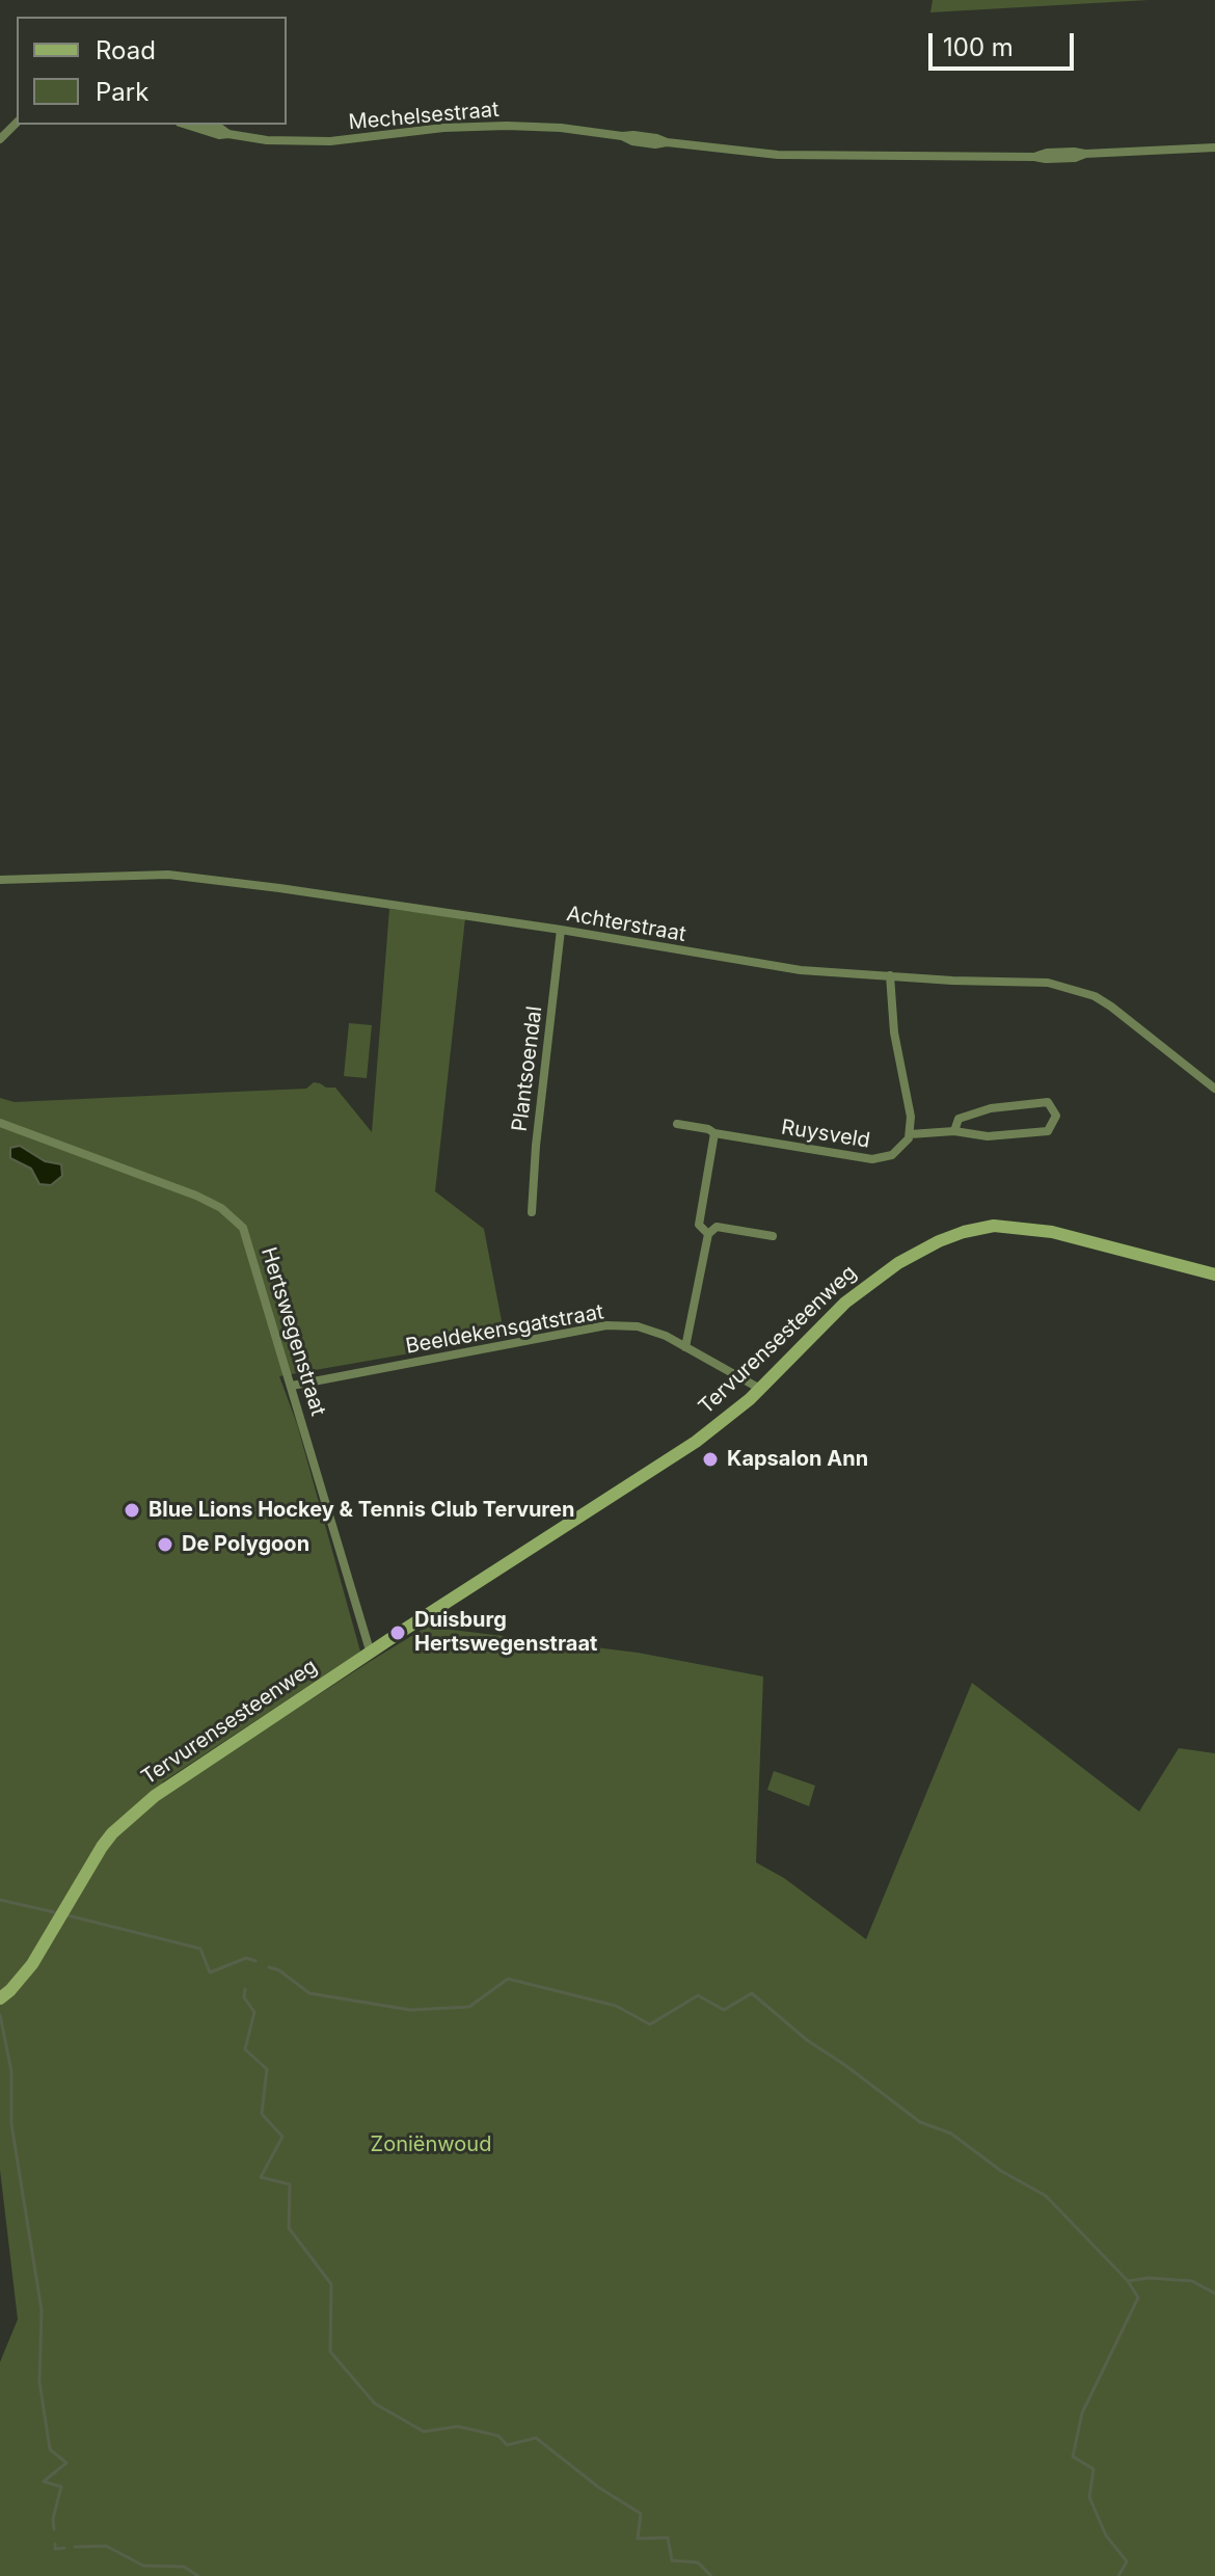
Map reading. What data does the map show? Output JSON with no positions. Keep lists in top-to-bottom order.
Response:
{
  "streets": {
    "street": [
      "Mechelsestraat",
      "Achterstraat",
      "Plantsoendal",
      "Ruysveld",
      "Beeldekensgatstraat",
      "Hertswegenstraat",
      "Tervurensesteenweg"
    ]
  },
  "crossings": [
    ["Achterstraat", "Plantsoendal"],
    ["Beeldekensgatstraat", "Hertswegenstraat"],
    ["Beeldekensgatstraat", "Tervurensesteenweg"],
    ["Hertswegenstraat", "Tervurensesteenweg"]
  ],
  "parks": ["Zoniënwoud"],
  "places": [
    "Kapsalon Ann",
    "Blue Lions Hockey & Tennis Club Tervuren",
    "De Polygoon",
    "Duisburg Hertswegenstraat"
  ],
  "legend": ["Road", "Park"],
  "scale_bar": "100 m"
}
